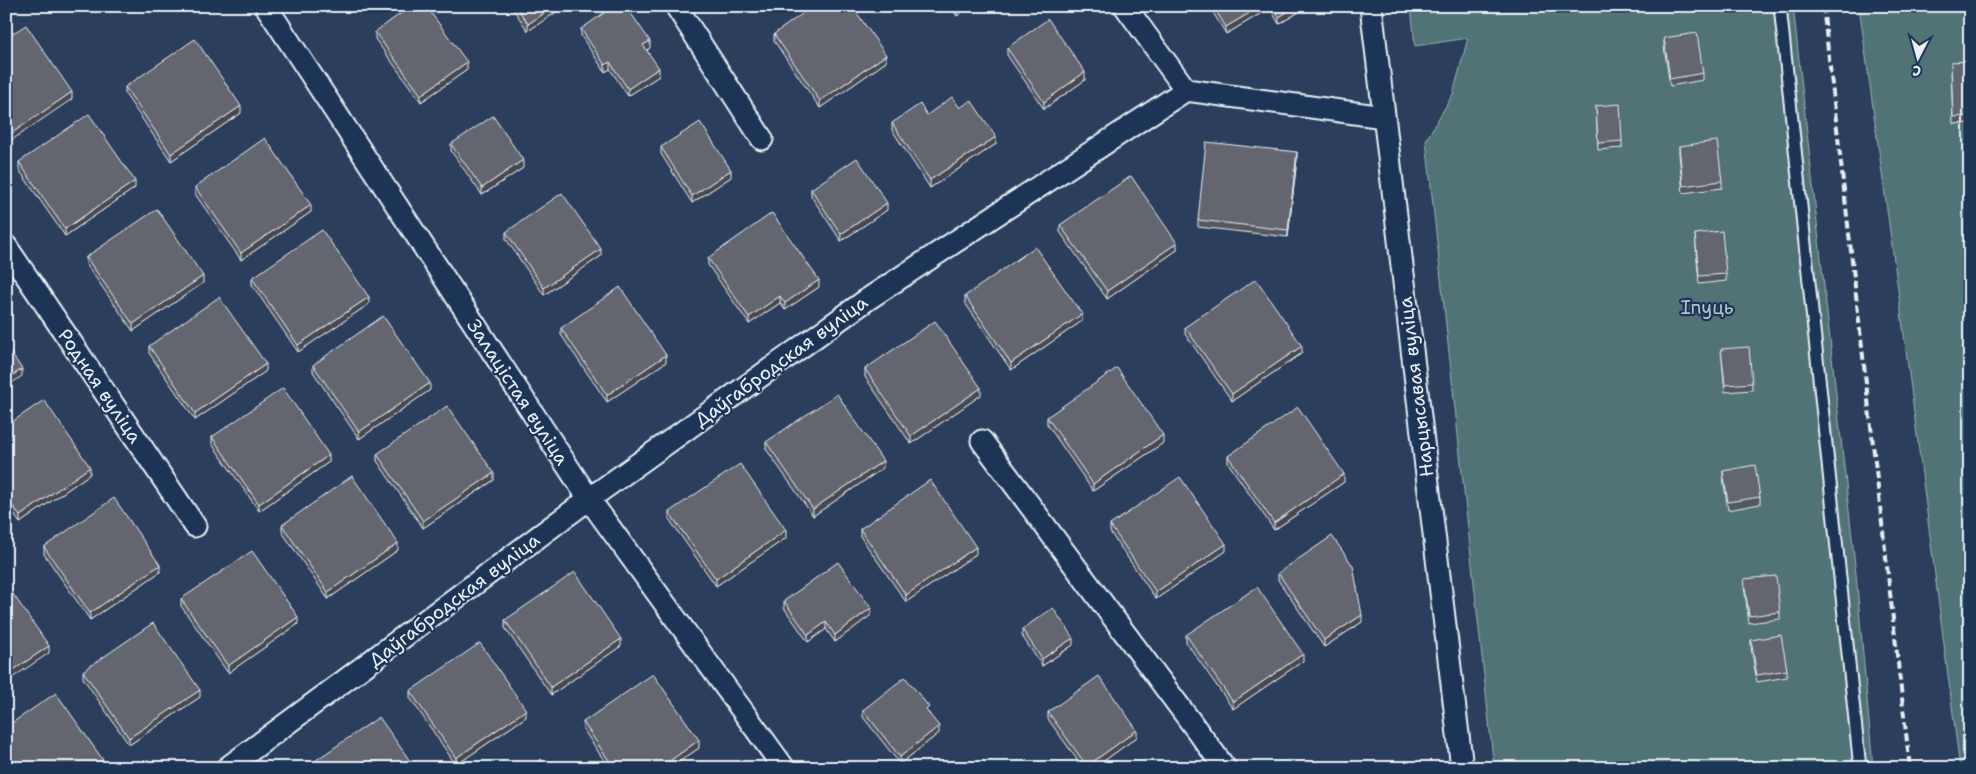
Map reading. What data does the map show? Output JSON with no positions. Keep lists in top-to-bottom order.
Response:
{
  "streets": {
    "street": [
      "Даўгабродская вуліца",
      "Родная вуліца",
      "Нарцысавая вуліца",
      "Залацістая вуліца"
    ]
  },
  "crossings": [
    ["Даўгабродская вуліца", "Залацістая вуліца"]
  ],
  "parks": ["Іпуць"],
  "north": "bottom"
}
